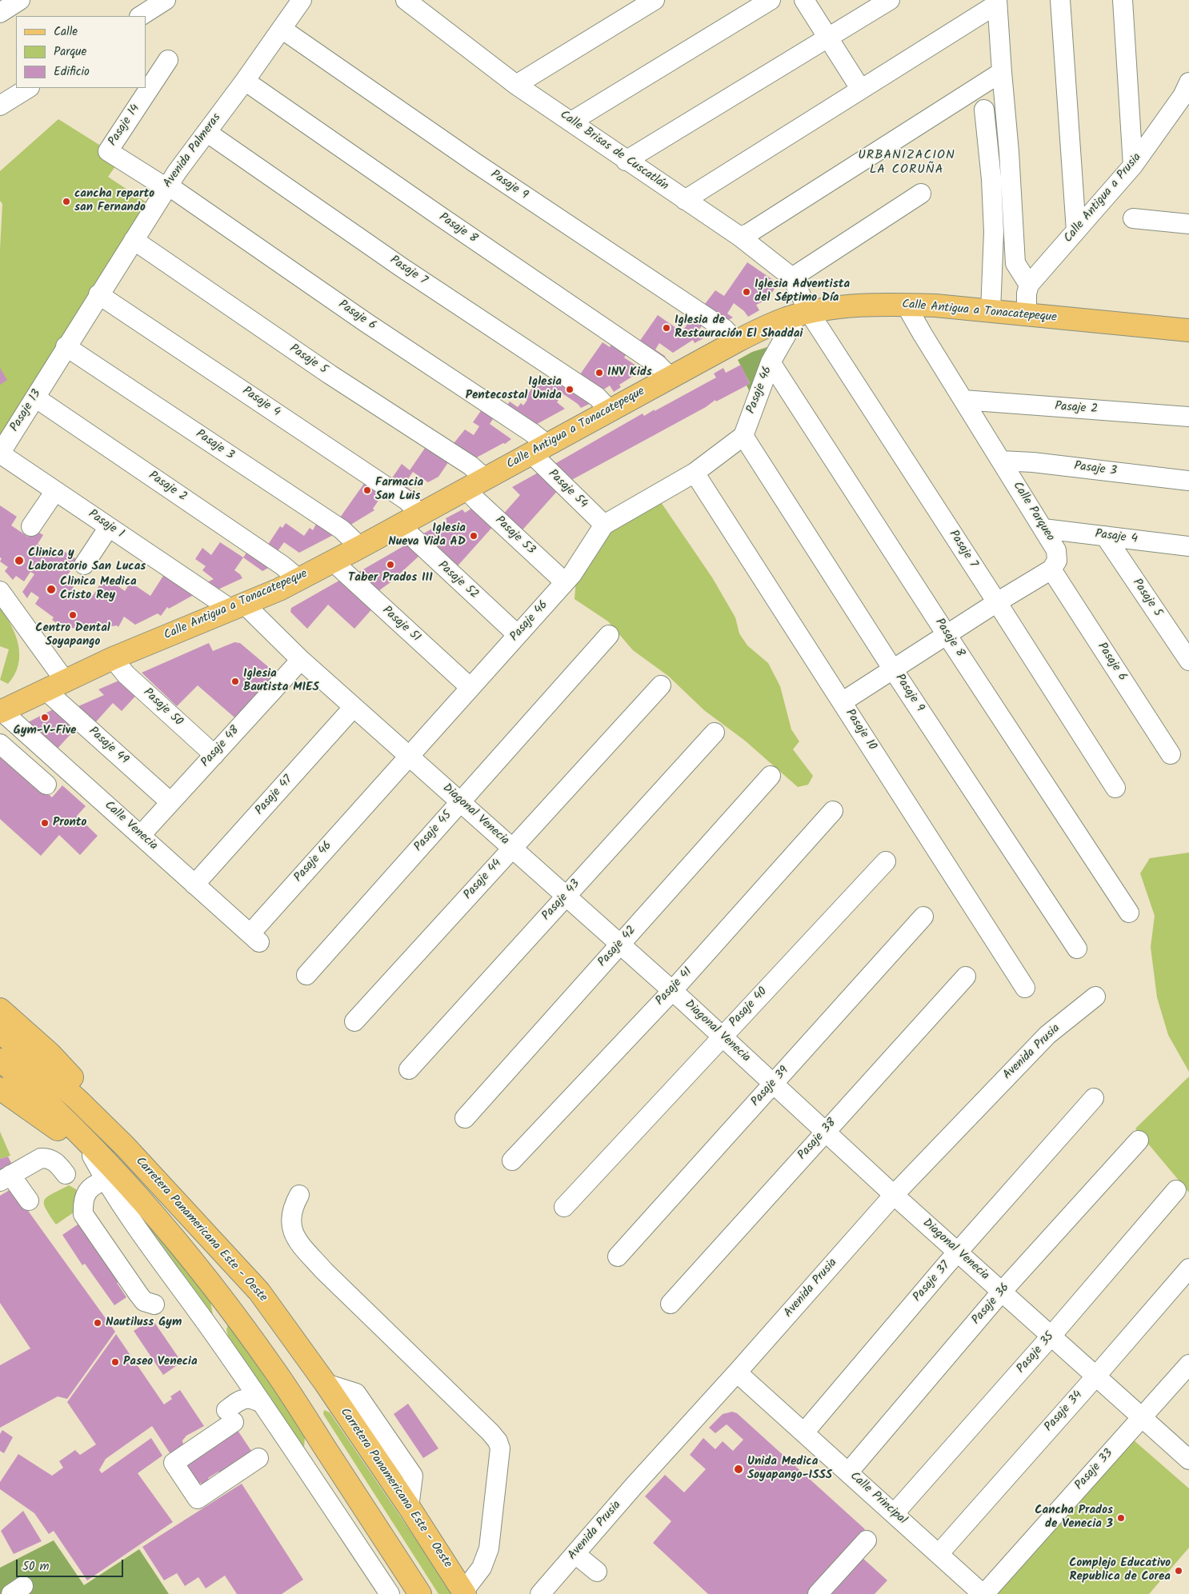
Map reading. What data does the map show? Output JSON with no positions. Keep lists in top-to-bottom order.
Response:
{
  "streets": {
    "main road": ["Calle Antigua a Tonacatepeque", "Carretera Panamericana Este - Oeste"],
    "street": [
      "Pasaje 14",
      "Avenida Palmeras",
      "Calle Brisas de Cuscatlán",
      "Pasaje 9",
      "Calle Antigua a Prusia",
      "Pasaje 8",
      "Pasaje 7",
      "Pasaje 6",
      "Pasaje 5",
      "Pasaje 46",
      "Pasaje 4",
      "Pasaje 2",
      "Pasaje 13",
      "Pasaje 3",
      "Pasaje 54",
      "Calle Parqueo",
      "Pasaje 1",
      "Pasaje 53",
      "Pasaje 52",
      "Pasaje 51",
      "Pasaje 50",
      "Pasaje 10",
      "Pasaje 49",
      "Pasaje 48",
      "Pasaje 47",
      "Diagonal Venecia",
      "Calle Venecia",
      "Pasaje 45",
      "Pasaje 44",
      "Pasaje 43",
      "Pasaje 42",
      "Pasaje 41",
      "Pasaje 40",
      "Avenida Prusia",
      "Pasaje 39",
      "Pasaje 38",
      "Pasaje 37",
      "Pasaje 36",
      "Pasaje 35",
      "Pasaje 34",
      "Pasaje 33",
      "Calle Principal"
    ]
  },
  "crossings": [
    ["Pasaje 14", "Pasaje 6"],
    ["Avenida Palmeras", "Pasaje 9"],
    ["Avenida Palmeras", "Pasaje 8"],
    ["Avenida Palmeras", "Pasaje 7"],
    ["Avenida Palmeras", "Pasaje 6"],
    ["Avenida Palmeras", "Pasaje 5"],
    ["Avenida Palmeras", "Pasaje 4"],
    ["Avenida Palmeras", "Pasaje 13"],
    ["Avenida Palmeras", "Pasaje 3"],
    ["Calle Brisas de Cuscatlán", "Pasaje 7"],
    ["Calle Brisas de Cuscatlán", "Calle Antigua a Tonacatepeque"],
    ["Calle Brisas de Cuscatlán", "Pasaje 46"],
    ["Pasaje 9", "Calle Antigua a Tonacatepeque"],
    ["Pasaje 9", "Pasaje 46"],
    ["Pasaje 8", "Calle Antigua a Tonacatepeque"],
    ["Pasaje 8", "Pasaje 46"],
    ["Pasaje 7", "Calle Antigua a Tonacatepeque"],
    ["Pasaje 7", "Pasaje 46"],
    ["Calle Antigua a Tonacatepeque", "Pasaje 6"],
    ["Calle Antigua a Tonacatepeque", "Pasaje 5"],
    ["Calle Antigua a Tonacatepeque", "Pasaje 46"],
    ["Calle Antigua a Tonacatepeque", "Pasaje 4"],
    ["Calle Antigua a Tonacatepeque", "Pasaje 2"],
    ["Calle Antigua a Tonacatepeque", "Pasaje 3"],
    ["Calle Antigua a Tonacatepeque", "Pasaje 54"],
    ["Calle Antigua a Tonacatepeque", "Calle Parqueo"],
    ["Calle Antigua a Tonacatepeque", "Pasaje 1"],
    ["Calle Antigua a Tonacatepeque", "Pasaje 53"],
    ["Calle Antigua a Tonacatepeque", "Pasaje 52"],
    ["Calle Antigua a Tonacatepeque", "Pasaje 51"],
    ["Calle Antigua a Tonacatepeque", "Pasaje 50"],
    ["Calle Antigua a Tonacatepeque", "Pasaje 49"],
    ["Calle Antigua a Tonacatepeque", "Diagonal Venecia"],
    ["Calle Antigua a Tonacatepeque", "Calle Venecia"],
    ["Pasaje 6", "Pasaje 54"],
    ["Pasaje 6", "Calle Parqueo"],
    ["Pasaje 5", "Pasaje 4"],
    ["Pasaje 46", "Pasaje 54"],
    ["Pasaje 46", "Pasaje 53"],
    ["Pasaje 46", "Pasaje 52"],
    ["Pasaje 46", "Pasaje 51"],
    ["Pasaje 46", "Pasaje 10"],
    ["Pasaje 46", "Diagonal Venecia"],
    ["Pasaje 46", "Calle Venecia"],
    ["Pasaje 4", "Calle Parqueo"],
    ["Pasaje 2", "Pasaje 13"],
    ["Pasaje 2", "Calle Parqueo"],
    ["Pasaje 13", "Pasaje 1"],
    ["Pasaje 3", "Calle Parqueo"],
    ["Pasaje 1", "Diagonal Venecia"],
    ["Pasaje 50", "Pasaje 48"],
    ["Pasaje 49", "Pasaje 48"],
    ["Pasaje 48", "Diagonal Venecia"],
    ["Pasaje 48", "Calle Venecia"],
    ["Pasaje 47", "Diagonal Venecia"],
    ["Pasaje 47", "Calle Venecia"],
    ["Diagonal Venecia", "Pasaje 45"],
    ["Diagonal Venecia", "Pasaje 44"],
    ["Diagonal Venecia", "Pasaje 43"],
    ["Diagonal Venecia", "Pasaje 42"],
    ["Diagonal Venecia", "Pasaje 41"],
    ["Diagonal Venecia", "Pasaje 40"],
    ["Diagonal Venecia", "Avenida Prusia"],
    ["Diagonal Venecia", "Pasaje 39"],
    ["Diagonal Venecia", "Pasaje 38"],
    ["Diagonal Venecia", "Pasaje 37"],
    ["Diagonal Venecia", "Pasaje 36"],
    ["Diagonal Venecia", "Pasaje 35"],
    ["Diagonal Venecia", "Pasaje 34"],
    ["Diagonal Venecia", "Pasaje 33"],
    ["Avenida Prusia", "Calle Principal"],
    ["Pasaje 37", "Calle Principal"],
    ["Pasaje 36", "Calle Principal"],
    ["Pasaje 35", "Calle Principal"],
    ["Pasaje 34", "Calle Principal"],
    ["Pasaje 33", "Calle Principal"]
  ],
  "districts": ["URBANIZACION LA CORUÑA"],
  "places": [
    "cancha reparto san Fernando",
    "Iglesia Adventista del Séptimo Día",
    "Iglesia de Restauración El Shaddai",
    "INV Kids",
    "Iglesia Pentecostal Unida",
    "Farmacia San Luis",
    "Iglesia Nueva Vida AD",
    "Clinica y Laboratorio San Lucas",
    "Taber Prados III",
    "Clinica Medica Cristo Rey",
    "Centro Dental Soyapango",
    "Iglesia Bautista MIES",
    "Gym-V-Five",
    "Pronto",
    "Nautiluss Gym",
    "Paseo Venecia",
    "Unida Medica Soyapango-ISSS",
    "Cancha Prados de Venecia 3",
    "Complejo Educativo Republica de Corea"
  ],
  "legend": ["Calle", "Parque", "Edificio"],
  "scale_bar": "50 m"
}
